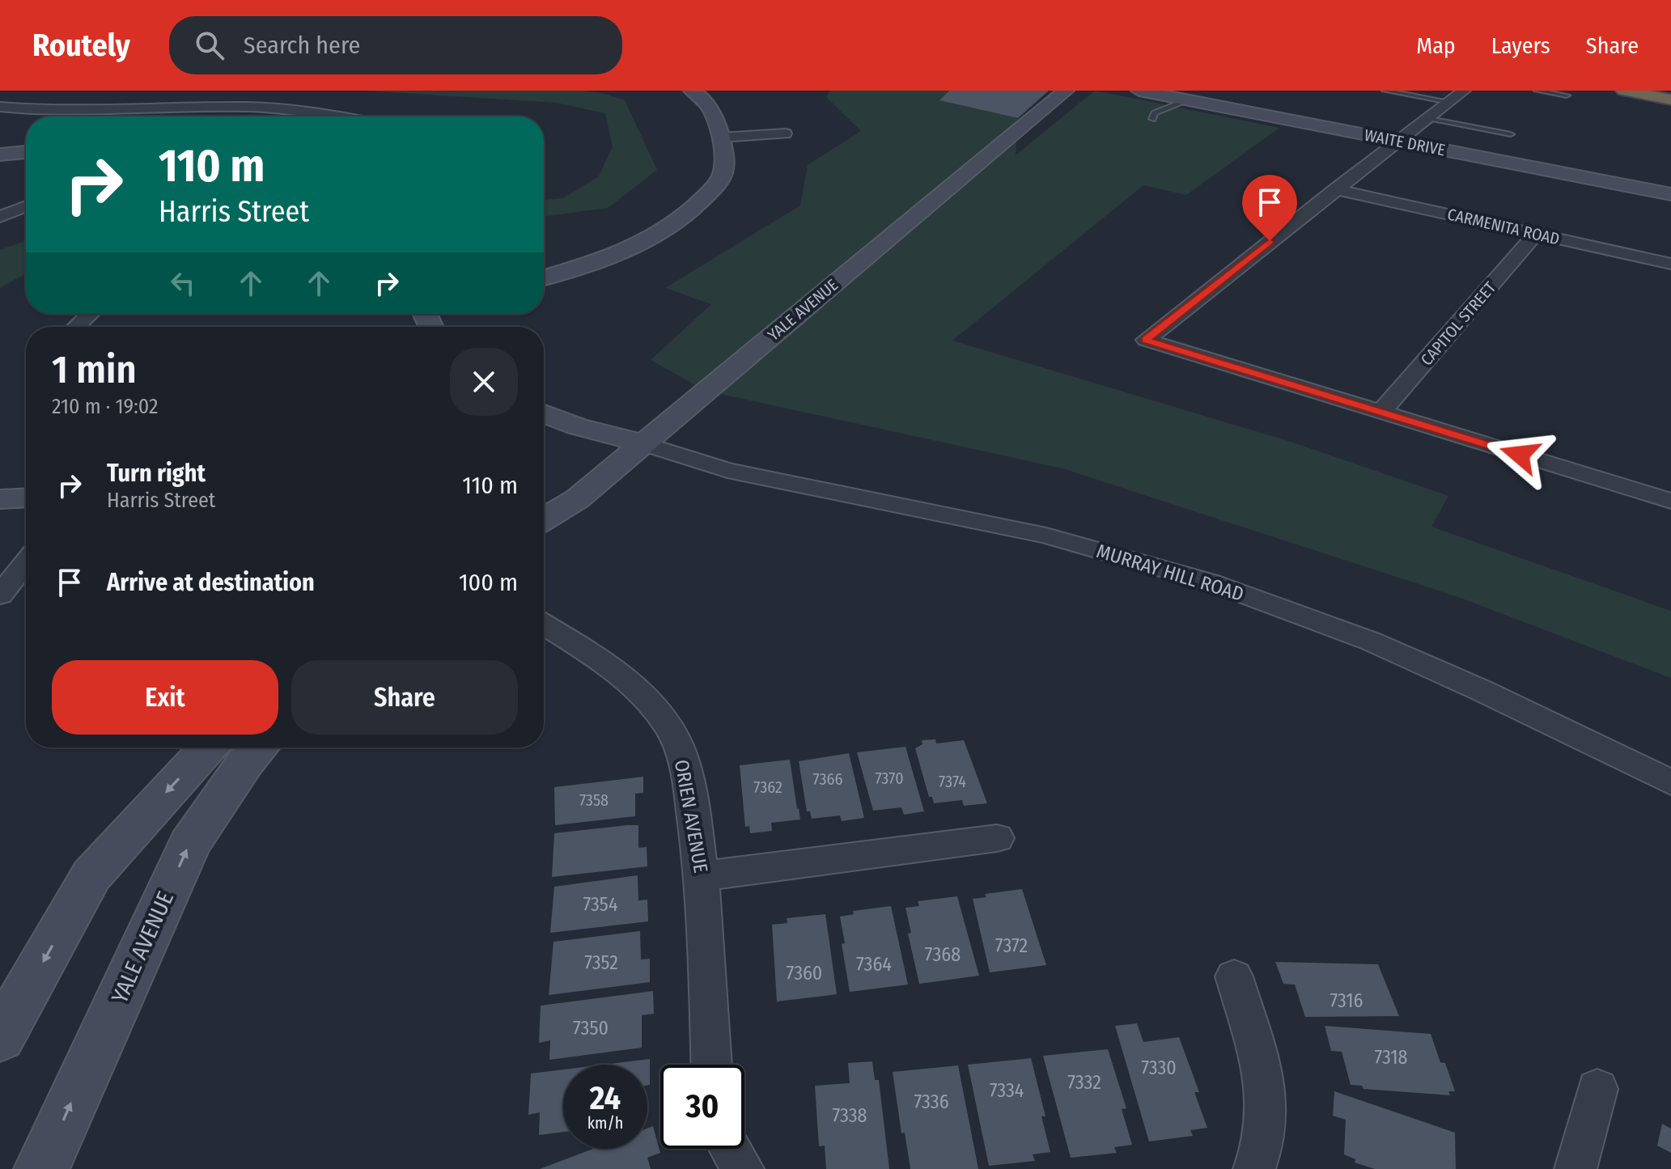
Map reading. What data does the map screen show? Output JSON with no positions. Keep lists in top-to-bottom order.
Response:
{
  "streets": {
    "main road": ["WAITE DRIVE", "YALE AVENUE"],
    "street": [
      "CARMENITA ROAD",
      "CAPITOL STREET",
      "MURRAY HILL ROAD",
      "ORIEN AVENUE"
    ]
  },
  "crossings": [
    ["CARMENITA ROAD", "CAPITOL STREET"],
    ["YALE AVENUE", "MURRAY HILL ROAD"]
  ],
  "house_numbers": [
    "7370",
    "7366",
    "7374",
    "7362",
    "7358",
    "7354",
    "7372",
    "7368",
    "7352",
    "7364",
    "7360",
    "7316",
    "7350",
    "7318",
    "7330",
    "7332",
    "7334",
    "7336",
    "7338"
  ],
  "page": {
    "header": "Routely",
    "search": "Search here",
    "nav": ["Map", "Layers", "Share"],
    "turn": ["110 m", "Harris Street"],
    "heading": ["1 min", "210 m · 19:02"],
    "list": [
      {
        "name": "Turn right",
        "note": "Harris Street",
        "value": "110 m"
      },
      {
        "name": "Arrive at destination",
        "value": "100 m"
      }
    ],
    "buttons": ["Exit", "Share"],
    "speed": "24 km/h",
    "limit": "30"
  }
}
